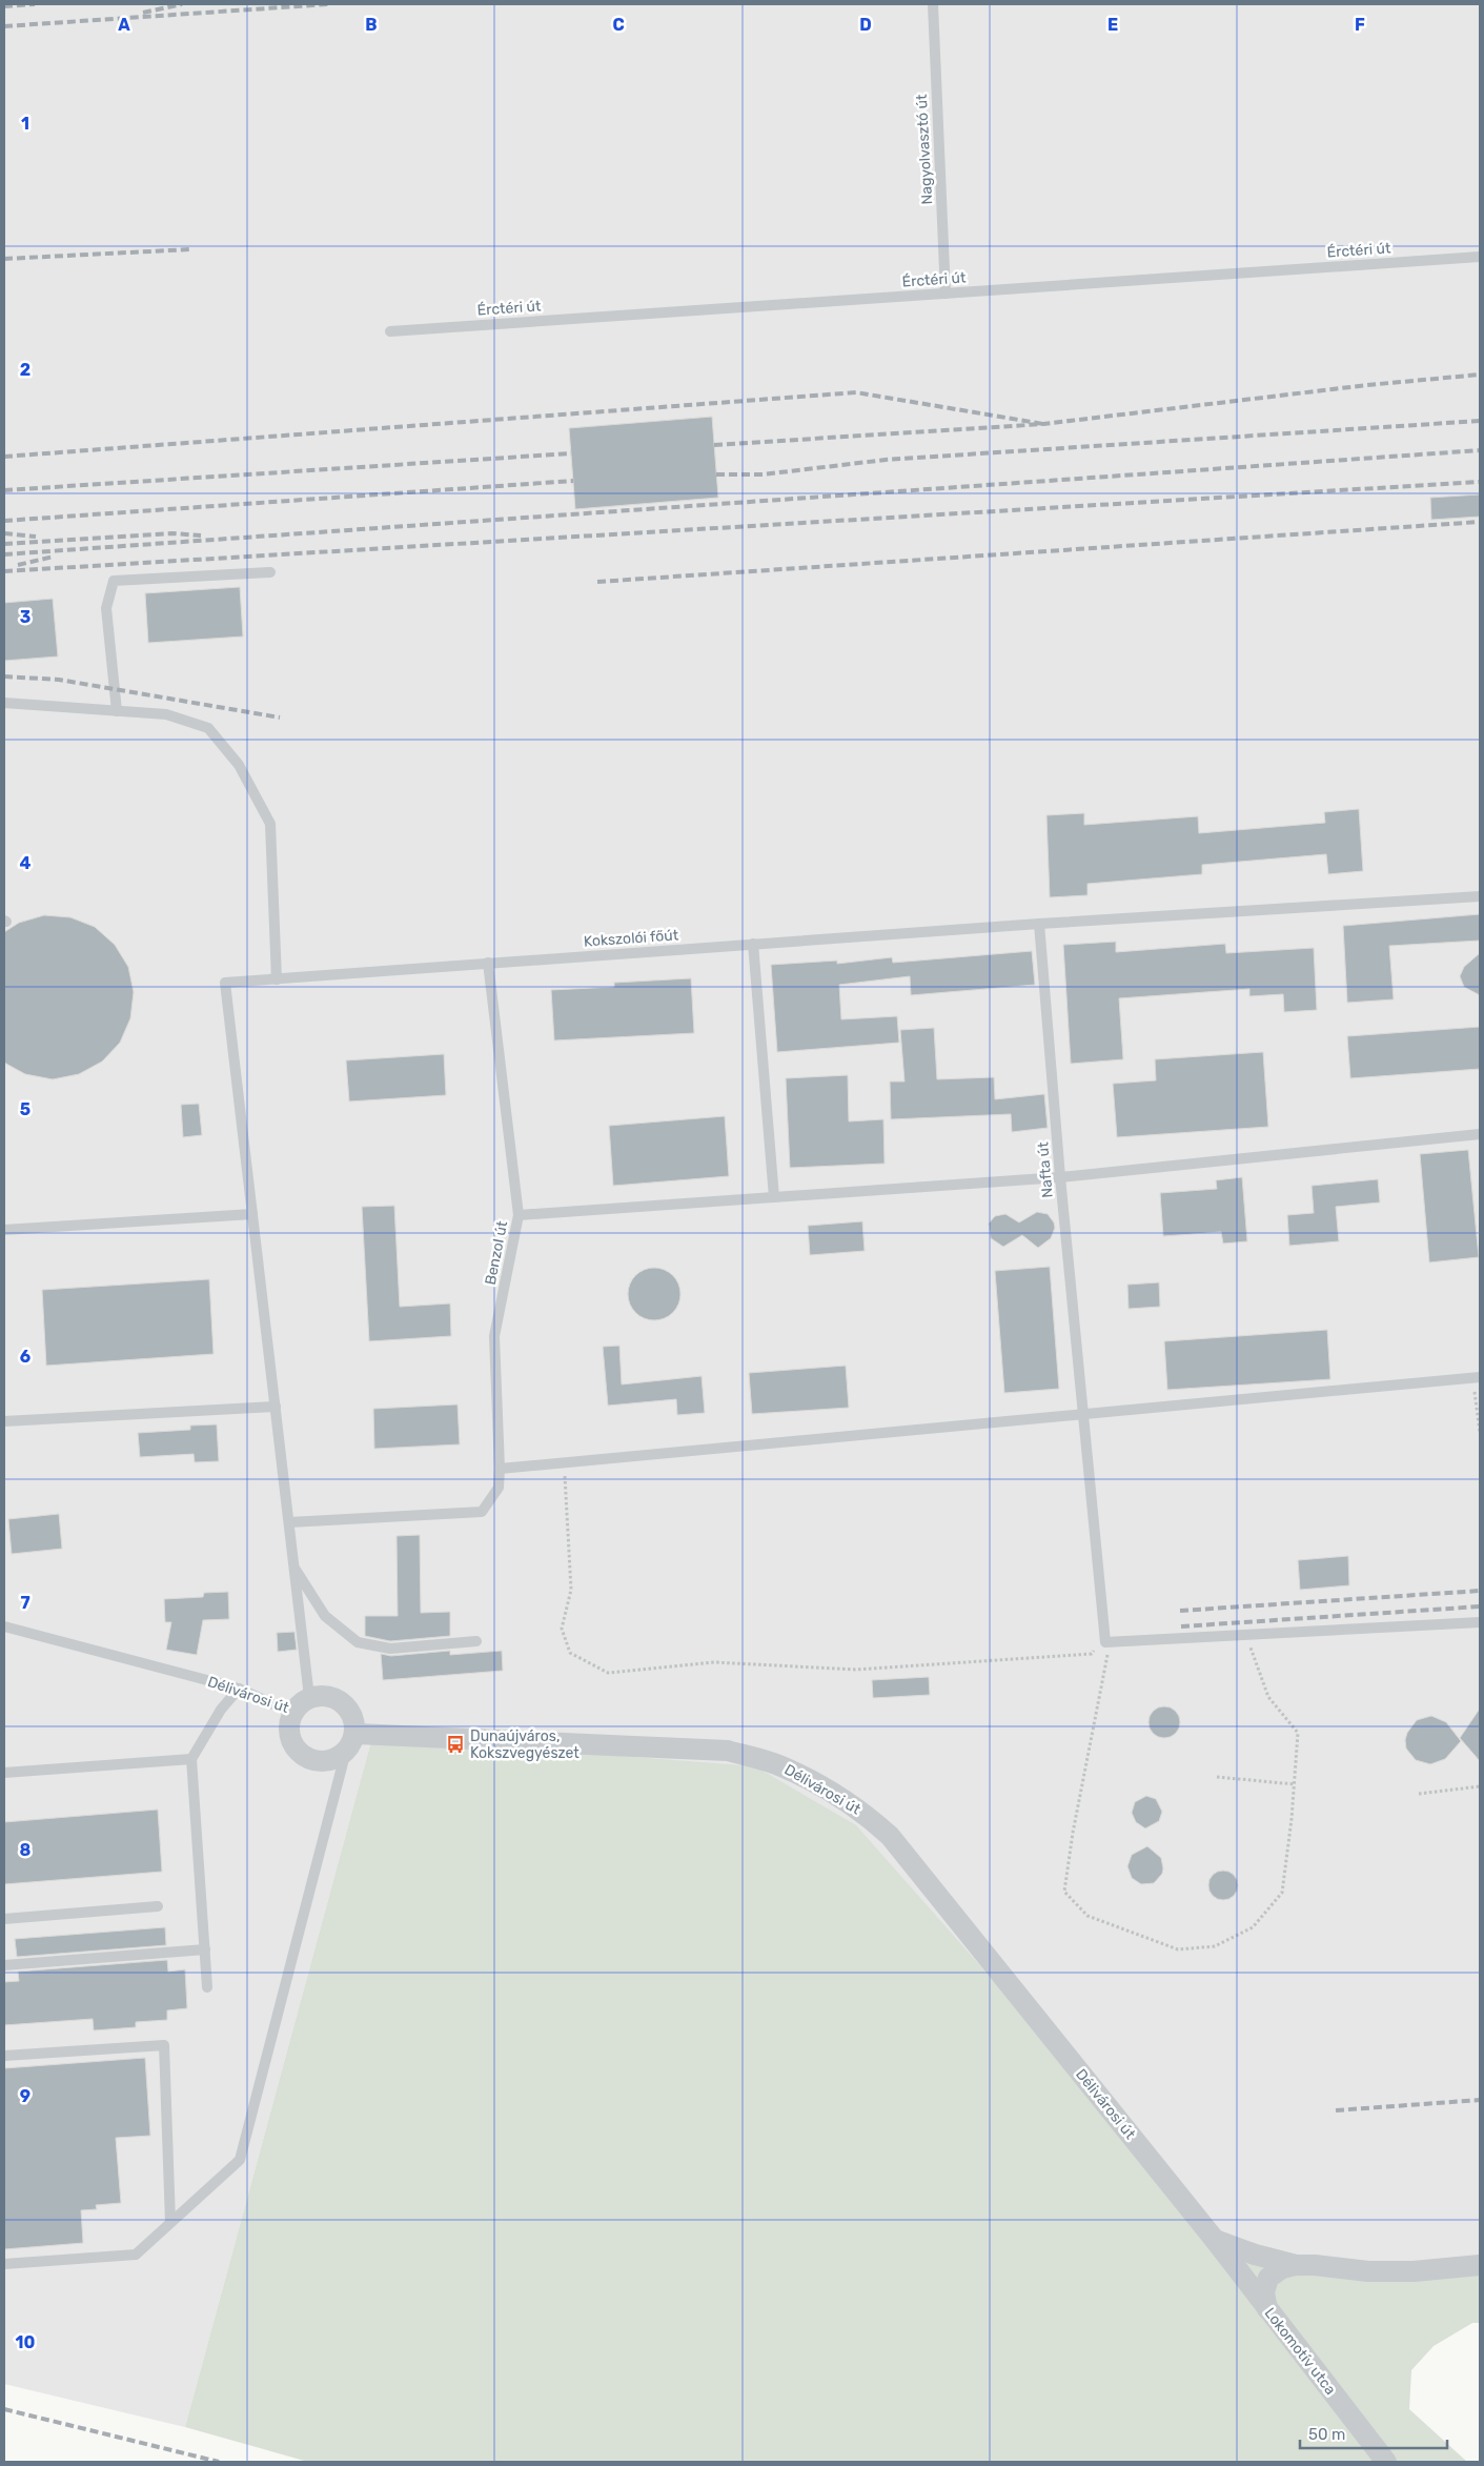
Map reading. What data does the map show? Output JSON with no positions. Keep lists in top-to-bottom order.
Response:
{
  "streets": {
    "street": ["Délivárosi út", "Lokomotív utca"],
    "lane": [
      "Nagyolvasztó út",
      "Érctéri út",
      "Kokszolói főút",
      "Nafta út",
      "Benzol út"
    ]
  },
  "crossings": [
    ["Nagyolvasztó út", "Érctéri út"],
    ["Kokszolói főút", "Nafta út"],
    ["Kokszolói főút", "Benzol út"],
    ["Délivárosi út", "Lokomotív utca"]
  ],
  "places": {
    "bus stop": ["Dunaújváros, Kokszvegyészet"]
  },
  "scale_bar": "50 m",
  "grid": {
    "columns": [
      "A",
      "B",
      "C",
      "D",
      "E",
      "F"
    ],
    "rows": [
      "1",
      "2",
      "3",
      "4",
      "5",
      "6",
      "7",
      "8",
      "9",
      "10"
    ]
  }
}
